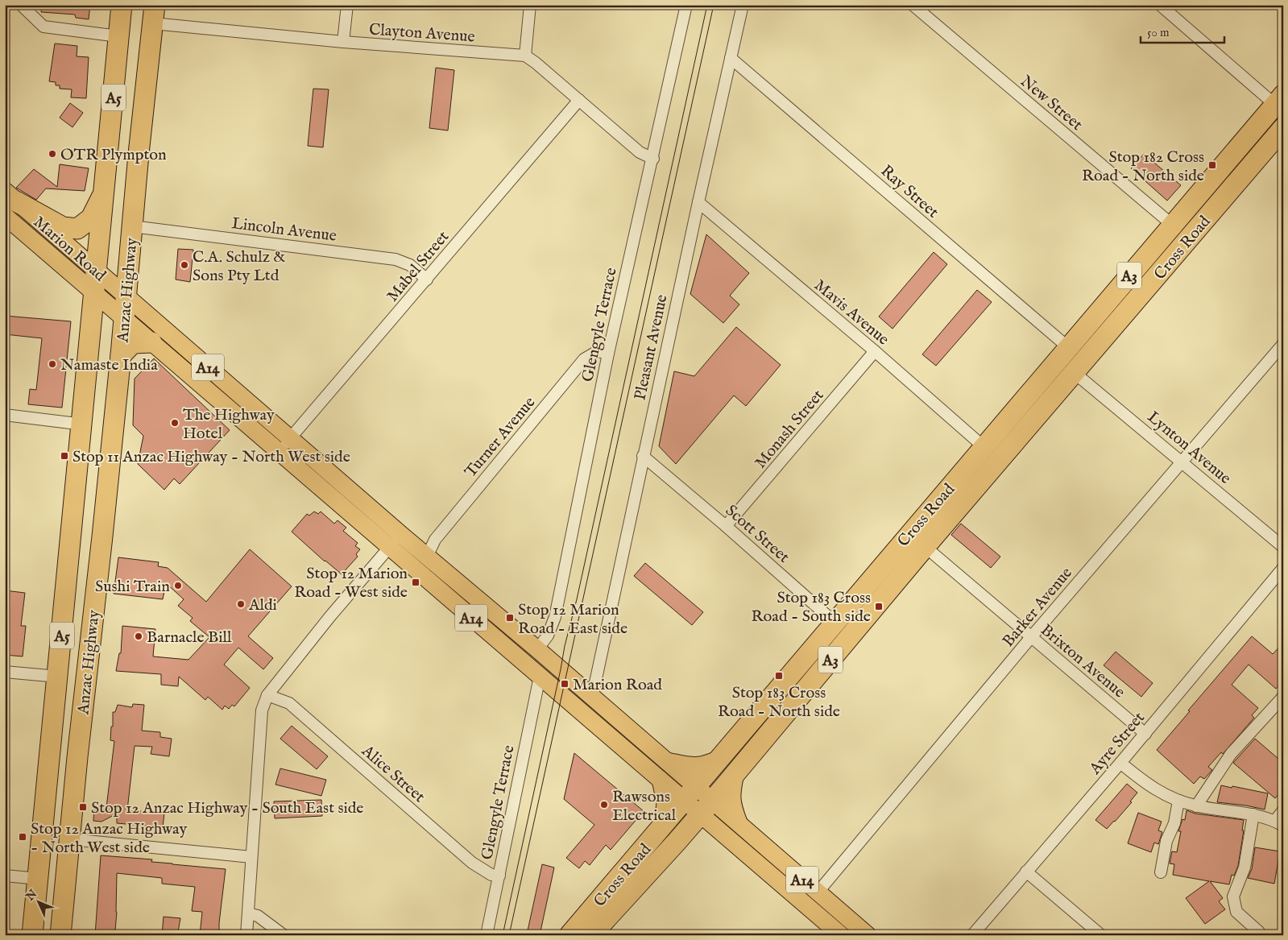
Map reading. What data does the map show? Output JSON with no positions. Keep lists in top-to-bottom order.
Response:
{
  "streets": {
    "highway": [
      "A5",
      "Cross Road",
      "A3",
      "Anzac Highway"
    ],
    "main road": ["Marion Road", "A14"],
    "street": [
      "Clayton Avenue",
      "New Street",
      "Ray Street",
      "Lincoln Avenue",
      "Mabel Street",
      "Mavis Avenue",
      "Glengyle Terrace",
      "Pleasant Avenue",
      "Monash Street",
      "Turner Avenue",
      "Lynton Avenue",
      "Scott Street",
      "Barker Avenue",
      "Brixton Avenue",
      "Ayre Street",
      "Alice Street"
    ]
  },
  "crossings": [
    ["Clayton Avenue", "Anzac Highway"],
    ["New Street", "Cross Road"],
    ["Ray Street", "Cross Road"],
    ["Ray Street", "Pleasant Avenue"],
    ["Lincoln Avenue", "Mabel Street"],
    ["Lincoln Avenue", "Anzac Highway"],
    ["Cross Road", "Marion Road"],
    ["Cross Road", "Mavis Avenue"],
    ["Cross Road", "Lynton Avenue"],
    ["Cross Road", "Scott Street"],
    ["Cross Road", "Brixton Avenue"],
    ["Marion Road", "Mabel Street"],
    ["Marion Road", "Anzac Highway"],
    ["Marion Road", "Glengyle Terrace"],
    ["Marion Road", "Pleasant Avenue"],
    ["Marion Road", "Turner Avenue"],
    ["Marion Road", "Barker Avenue"],
    ["Mavis Avenue", "Pleasant Avenue"],
    ["Mavis Avenue", "Monash Street"],
    ["Glengyle Terrace", "Turner Avenue"],
    ["Glengyle Terrace", "Alice Street"],
    ["Pleasant Avenue", "Scott Street"],
    ["Monash Street", "Scott Street"],
    ["Lynton Avenue", "Barker Avenue"],
    ["Barker Avenue", "Brixton Avenue"],
    ["Brixton Avenue", "Ayre Street"]
  ],
  "places": {
    "other": [
      "OTR Plympton",
      "C.A. Schulz & Sons Pty Ltd",
      "Namaste India",
      "The Highway Hotel",
      "Sushi Train",
      "Aldi",
      "Barnacle Bill",
      "Rawsons Electrical"
    ],
    "transit": [
      "Stop 182 Cross Road - North side",
      "Stop 11 Anzac Highway - North West side",
      "Stop 12 Marion Road - West side",
      "Stop 183 Cross Road - South side",
      "Stop 12 Marion Road - East side",
      "Stop 183 Cross Road - North side",
      "Marion Road",
      "Stop 12 Anzac Highway - South East side",
      "Stop 12 Anzac Highway - North West side"
    ]
  },
  "scale_bar": "50 m",
  "north": "top left"
}
